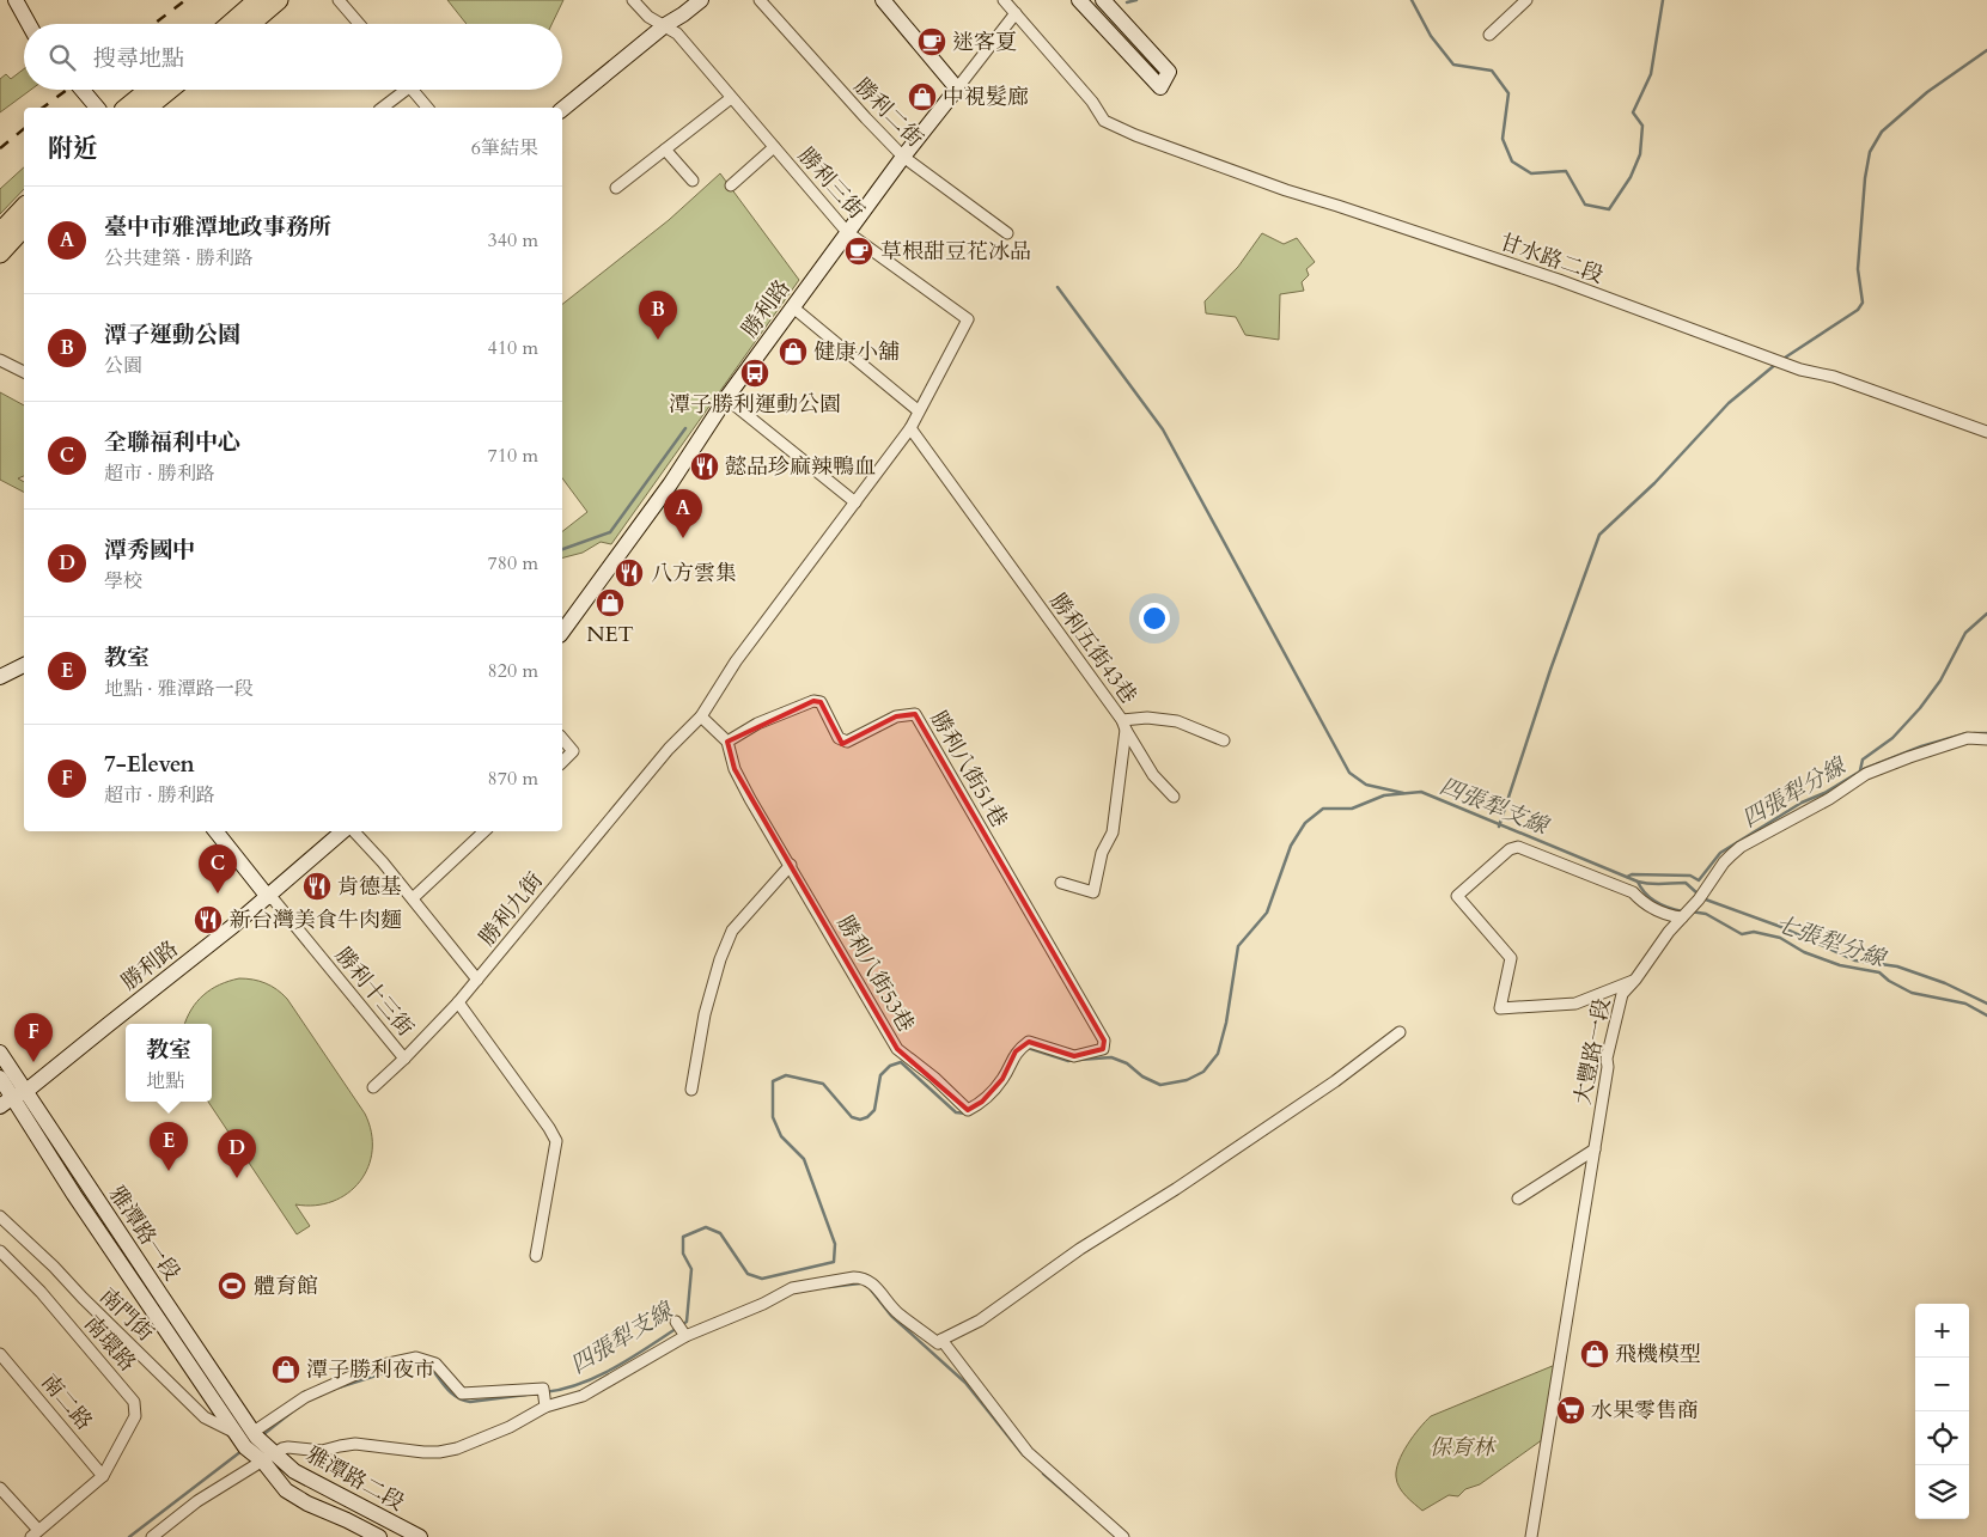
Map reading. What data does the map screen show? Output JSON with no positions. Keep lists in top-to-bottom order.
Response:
{
  "streets": {
    "street": [
      "勝利二街",
      "勝利三街",
      "甘水路二段",
      "勝利路",
      "勝利五街43巷",
      "勝利八街51巷",
      "勝利九街",
      "勝利八街53巷",
      "勝利十三街",
      "大豐路一段",
      "雅潭路一段",
      "南門街",
      "南環路",
      "南二路",
      "雅潭路二段"
    ]
  },
  "crossings": [
    ["勝利二街", "勝利路"],
    ["勝利三街", "勝利路"],
    ["勝利三街", "勝利九街"],
    ["甘水路二段", "勝利路"],
    ["勝利路", "勝利十三街"],
    ["勝利路", "雅潭路一段"],
    ["勝利五街43巷", "勝利九街"],
    ["勝利八街51巷", "勝利八街53巷"],
    ["勝利九街", "勝利十三街"],
    ["雅潭路一段", "南門街"],
    ["雅潭路一段", "雅潭路二段"],
    ["南環路", "南二路"]
  ],
  "water": ["四張犁分線", "四張犁支線", "七張犁分線"],
  "parks": ["保育林"],
  "places": {
    "cafe": ["迷客夏", "草根甜豆花冰品"],
    "shop": [
      "中視髮廊",
      "健康小舖",
      "NET",
      "飛機模型",
      "潭子勝利夜市"
    ],
    "bus stop": ["潭子勝利運動公園"],
    "restaurant": [
      "懿品珍麻辣鴨血",
      "八方雲集",
      "肯德基",
      "新台灣美食牛肉麵"
    ],
    "sports": ["體育館"],
    "supermarket": ["水果零售商"]
  },
  "page": {
    "search": "搜尋地點",
    "heading": ["附近", "6筆結果"],
    "list": [
      {
        "mark": "A",
        "name": "臺中市雅潭地政事務所",
        "note": "公共建築 · 勝利路",
        "value": "340 m"
      },
      {
        "mark": "B",
        "name": "潭子運動公園",
        "note": "公園",
        "value": "410 m"
      },
      {
        "mark": "C",
        "name": "全聯福利中心",
        "note": "超市 · 勝利路",
        "value": "710 m"
      },
      {
        "mark": "D",
        "name": "潭秀國中",
        "note": "學校",
        "value": "780 m"
      },
      {
        "mark": "E",
        "name": "教室",
        "note": "地點 · 雅潭路一段",
        "value": "820 m"
      },
      {
        "mark": "F",
        "name": "7-Eleven",
        "note": "超市 · 勝利路",
        "value": "870 m"
      }
    ],
    "pins": [
      "B",
      "A",
      "C",
      "F",
      "E",
      "D"
    ],
    "popup": ["教室", "地點"],
    "map_buttons": ["+", "−"]
  }
}
